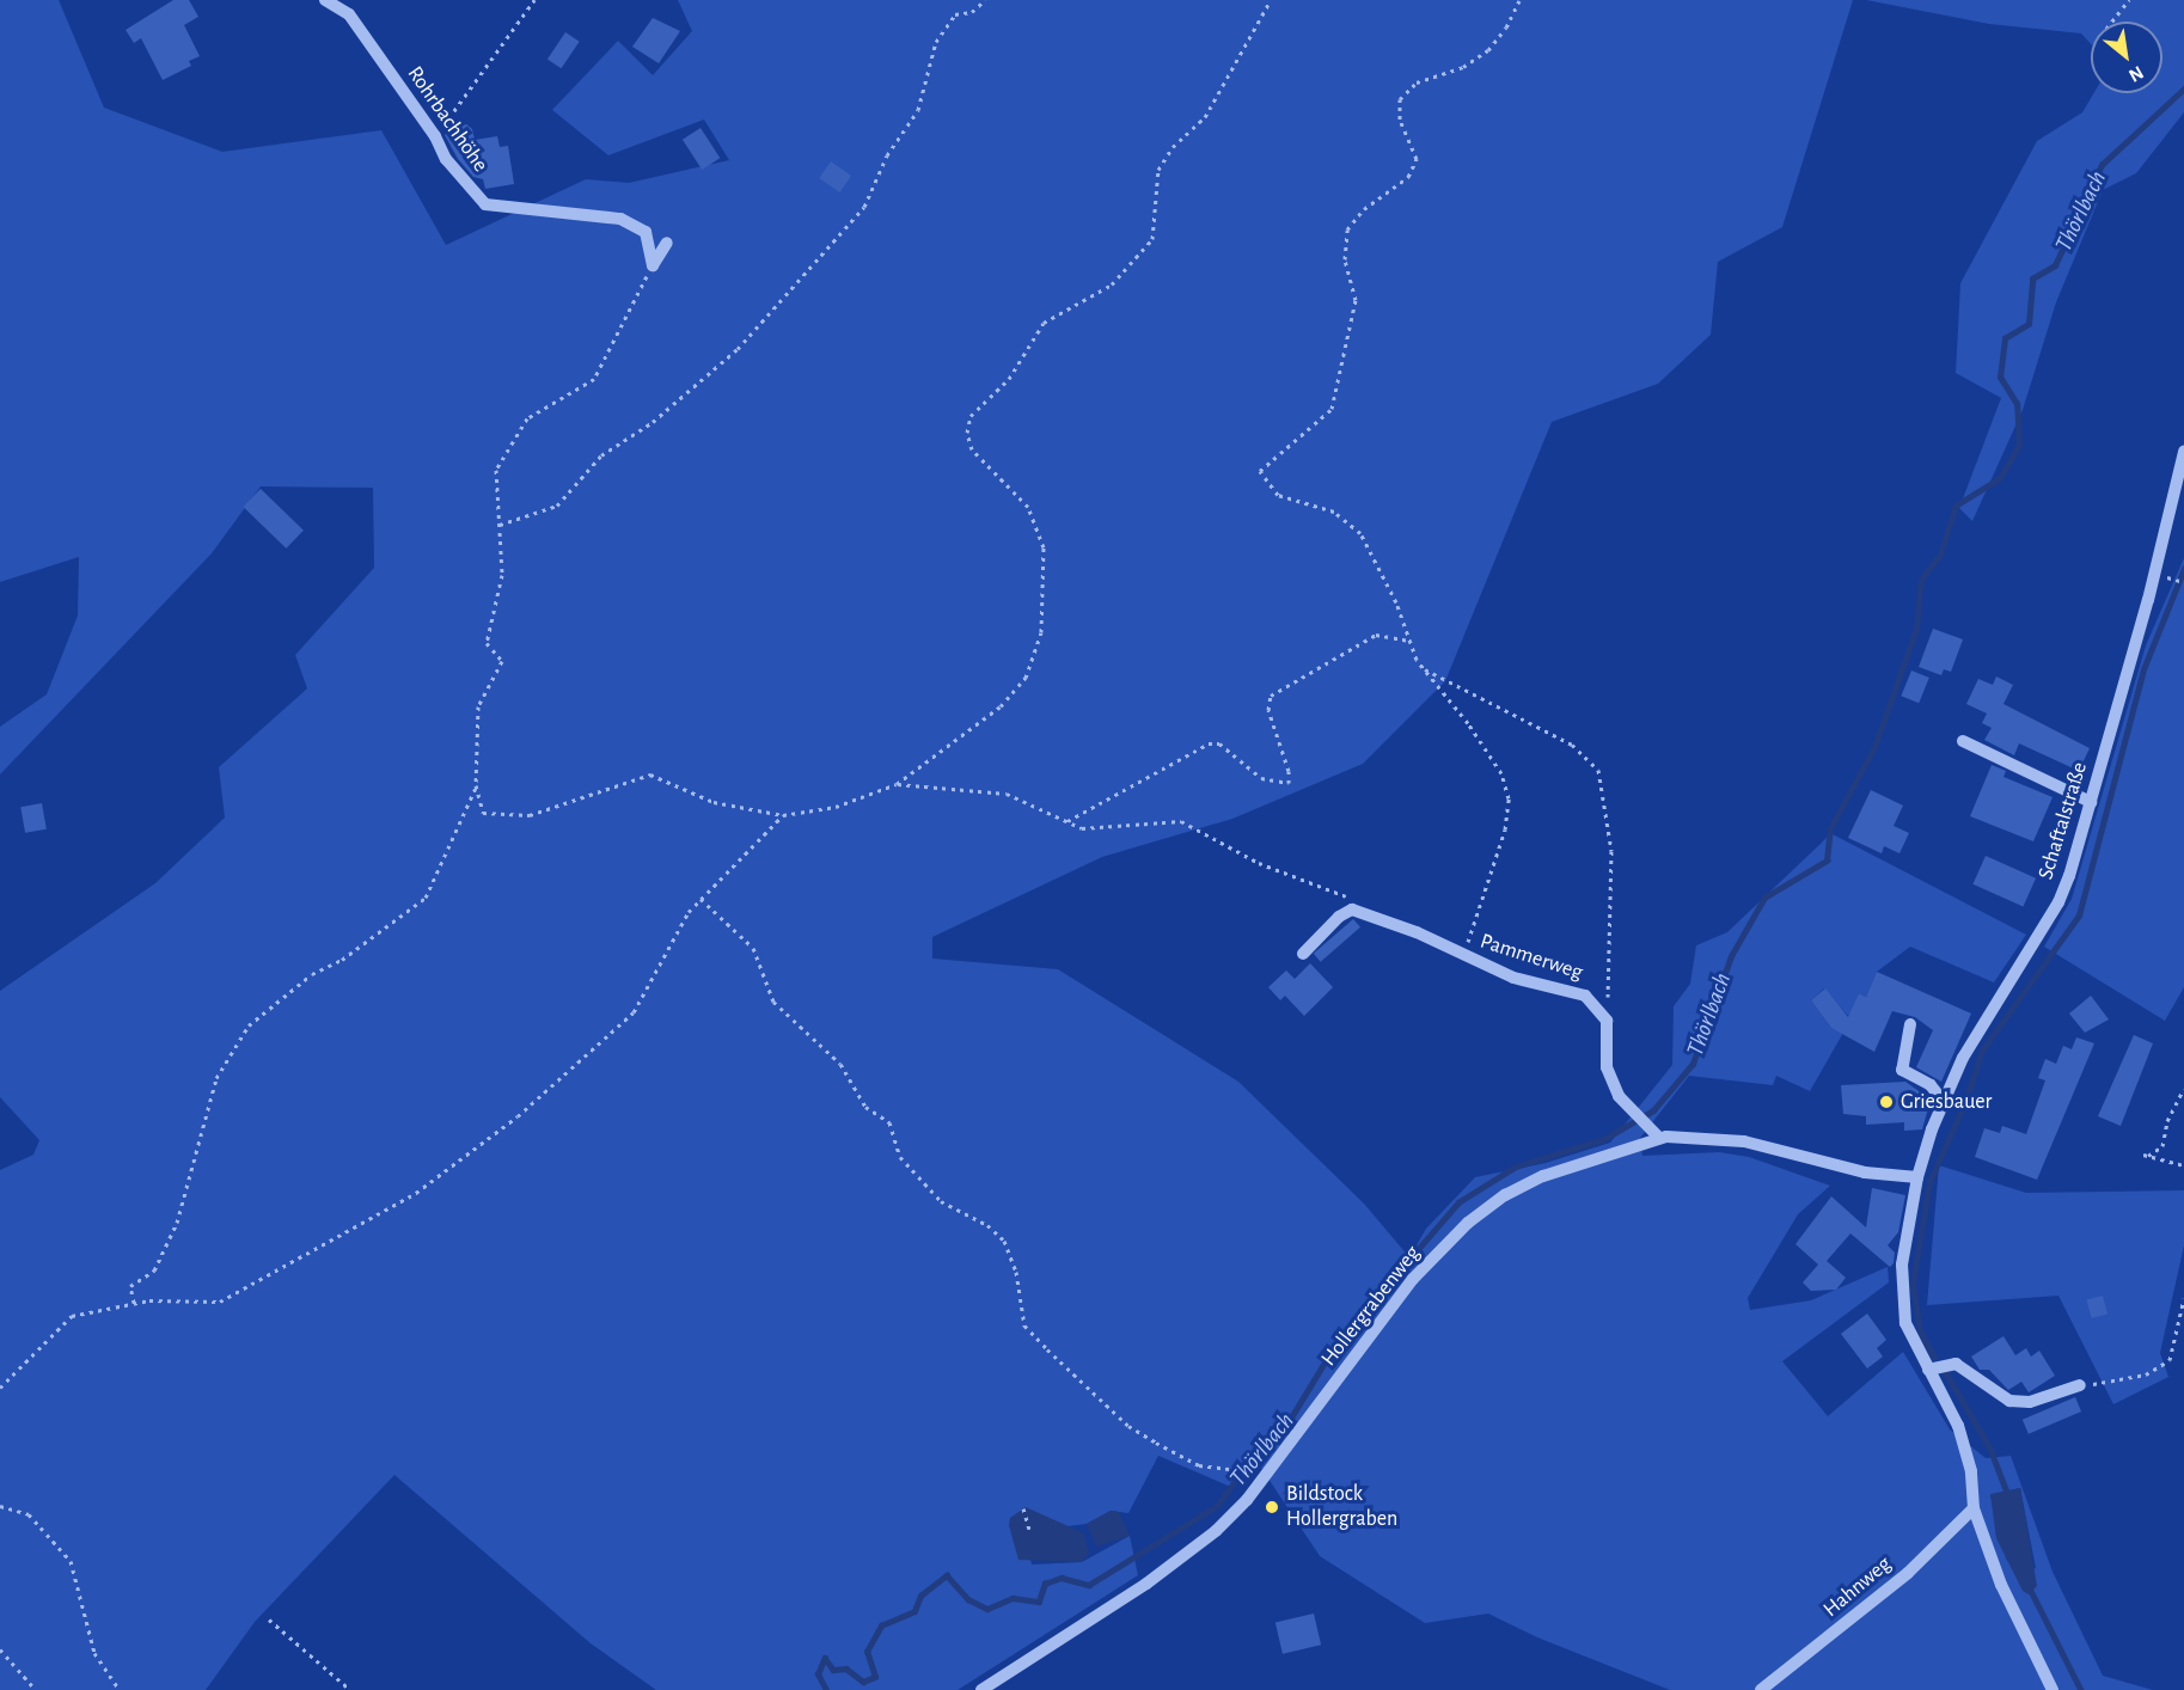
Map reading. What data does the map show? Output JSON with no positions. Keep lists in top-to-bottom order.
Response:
{
  "streets": {
    "street": [
      "Rohrbachhöhe",
      "Schaftalstraße",
      "Pammerweg",
      "Hollergrabenweg",
      "Hahnweg"
    ]
  },
  "crossings": [
    ["Schaftalstraße", "Hollergrabenweg"],
    ["Schaftalstraße", "Hahnweg"]
  ],
  "water": ["Thörlbach"],
  "places": ["Griesbauer", "Bildstock Hollergraben"],
  "north": "bottom right"
}
